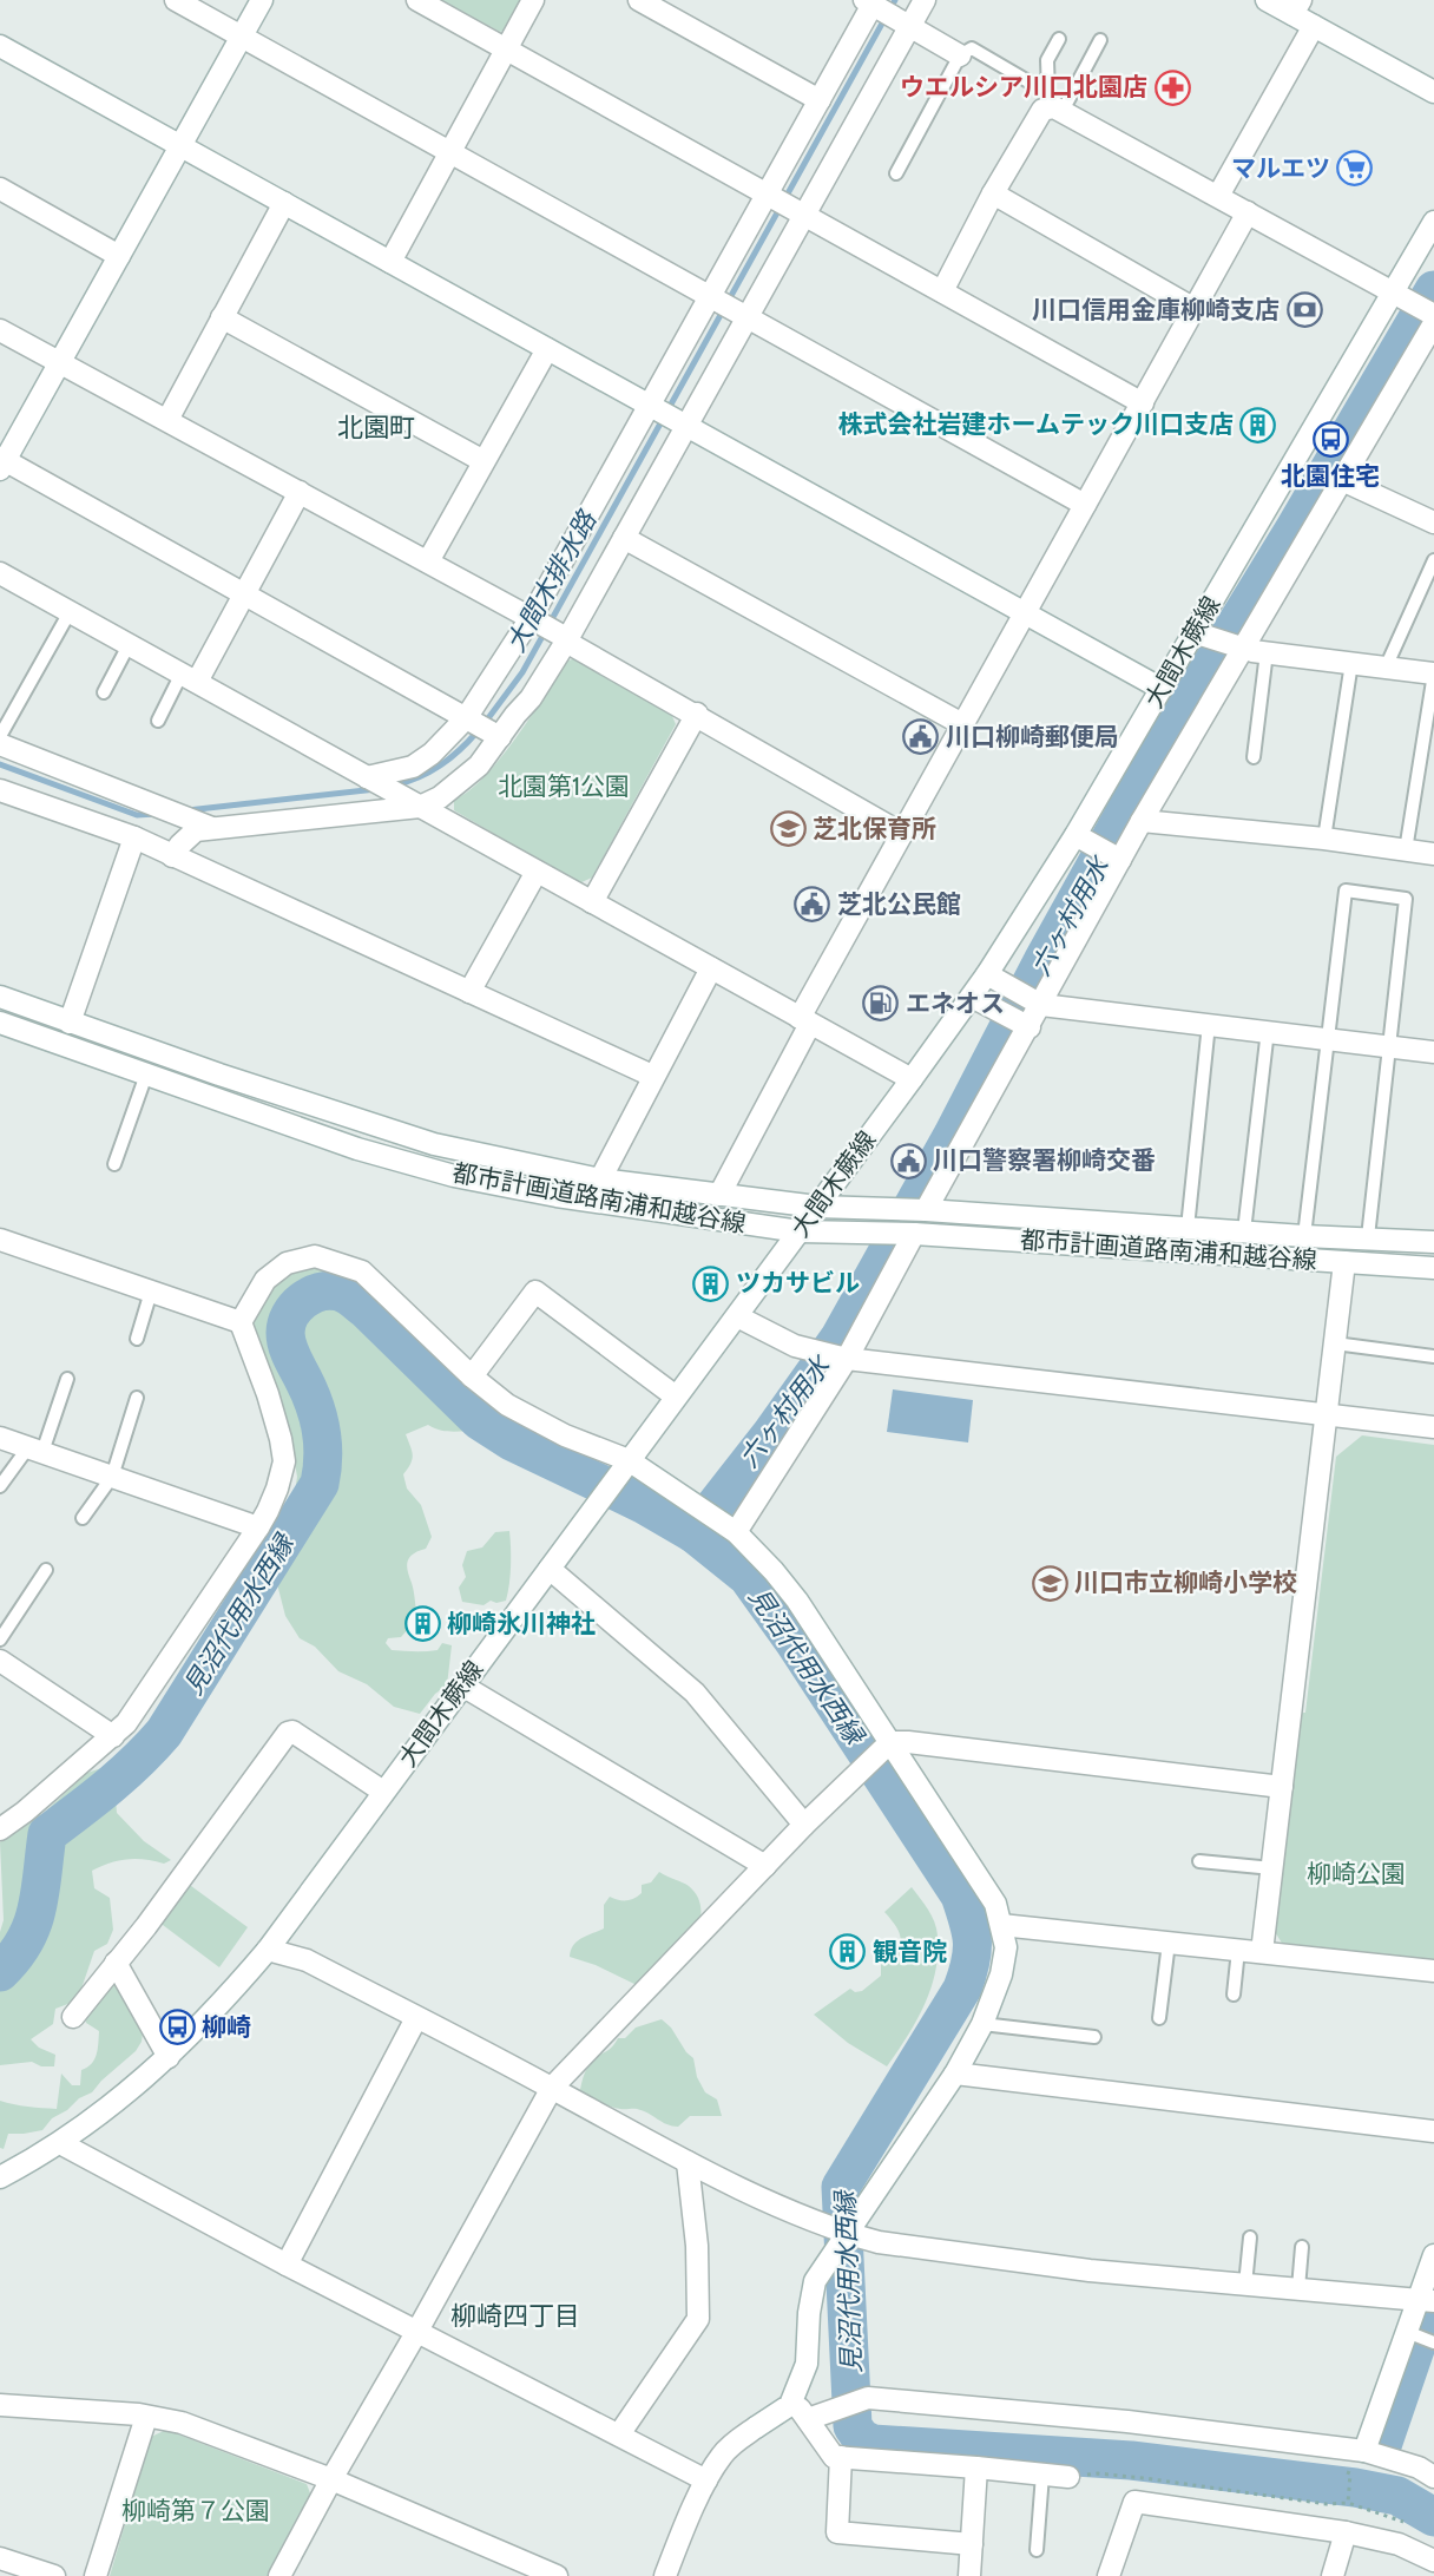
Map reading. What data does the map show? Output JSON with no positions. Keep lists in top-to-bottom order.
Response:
{
  "streets": {
    "street": ["大間木蕨線", "都市計画道路南浦和越谷線"]
  },
  "crossings": [
    ["大間木蕨線", "都市計画道路南浦和越谷線"]
  ],
  "districts": ["北園町", "柳崎四丁目"],
  "water": ["大間木排水路", "六ヶ村用水", "見沼代用水西縁"],
  "parks": ["北園第1公園", "柳崎公園", "柳崎第７公園"],
  "places": {
    "pharmacy": ["ウエルシア川口北園店"],
    "supermarket": ["マルエツ"],
    "bank": ["川口信用金庫柳崎支店"],
    "building": [
      "株式会社岩建ホームテック川口支店",
      "ツカサビル",
      "柳崎氷川神社",
      "観音院"
    ],
    "bus stop": ["北園住宅", "柳崎"],
    "public building": ["川口柳崎郵便局", "芝北公民館", "川口警察署柳崎交番"],
    "school or university": ["芝北保育所", "川口市立柳崎小学校"],
    "fuel station": ["エネオス"]
  }
}
